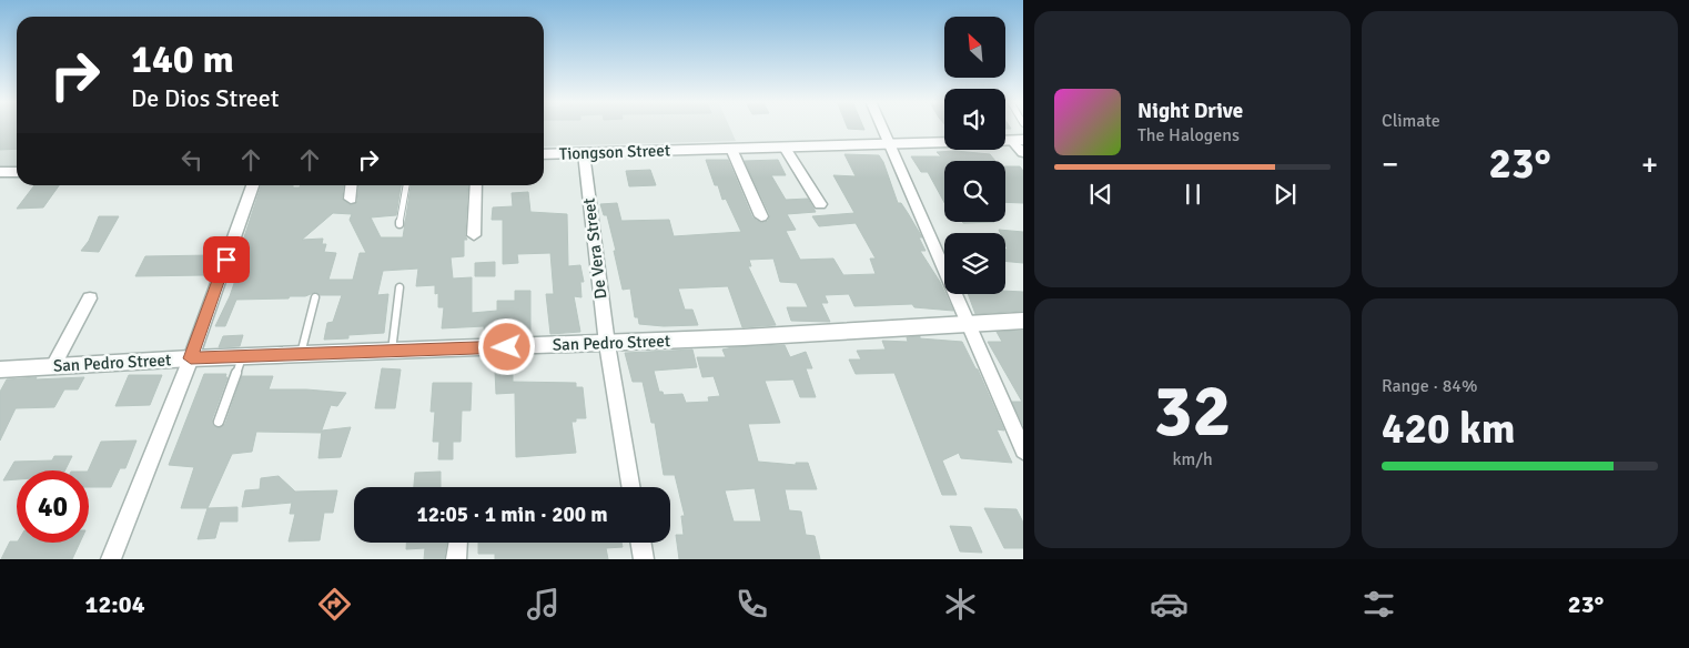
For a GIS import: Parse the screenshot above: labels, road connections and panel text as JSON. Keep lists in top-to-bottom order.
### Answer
{
  "streets": {
    "street": ["Tiongson Street", "De Vera Street", "San Pedro Street"]
  },
  "crossings": [
    ["Tiongson Street", "De Vera Street"],
    ["De Vera Street", "San Pedro Street"]
  ],
  "north": "top left",
  "page": {
    "tile": [
      "Climate",
      ["32", "km/h"],
      ["Range · 84%", "420 km"]
    ],
    "turn": ["140 m", "De Dios Street"],
    "song": ["Night Drive", "The Halogens"],
    "heat": ["−", "23°", "+"],
    "limit": "40",
    "trip": "12:05 · 1 min · 200 m",
    "tabs": ["12:04", "23°"]
  }
}
